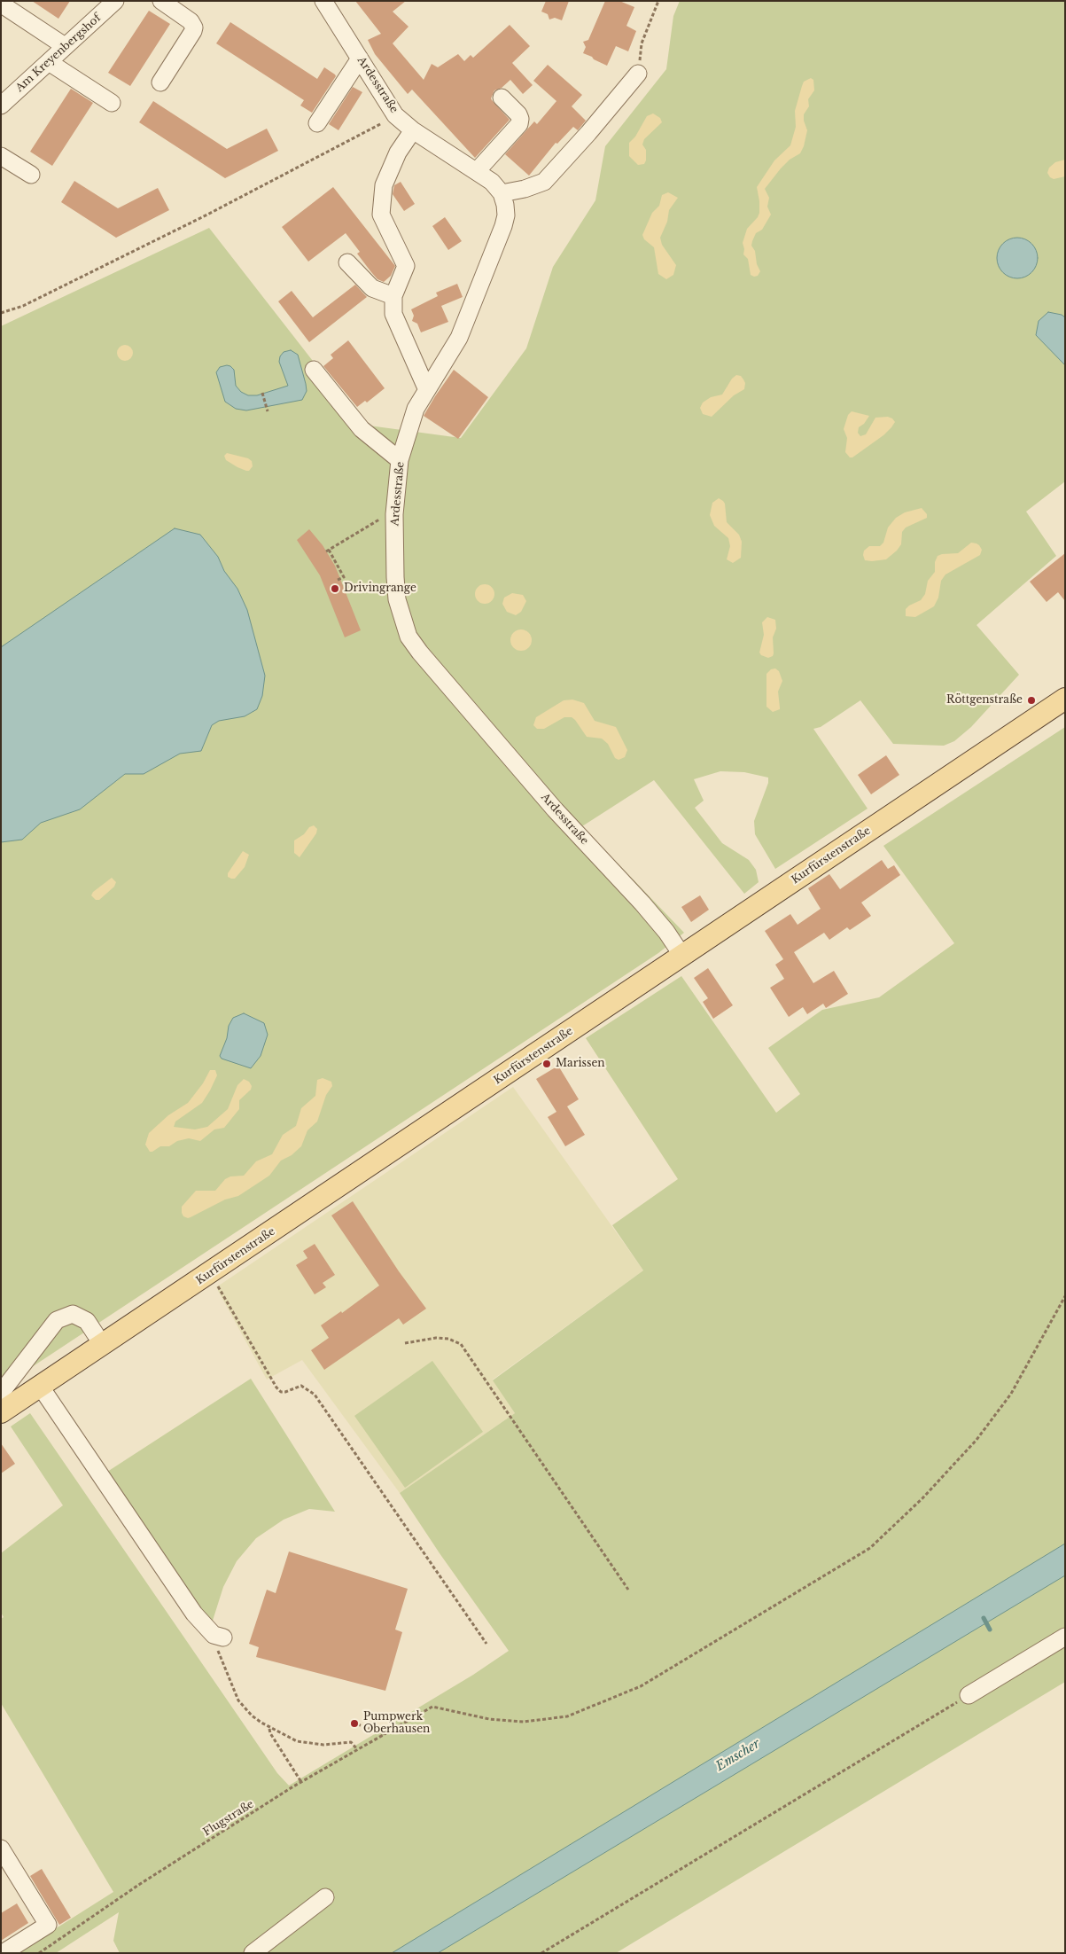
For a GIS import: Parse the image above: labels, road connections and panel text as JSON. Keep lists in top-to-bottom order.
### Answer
{
  "streets": {
    "main road": ["Kurfürstenstraße"],
    "street": ["Am Kreyenbergshof", "Ardesstraße"],
    "path": ["Flugstraße"]
  },
  "crossings": [
    ["Ardesstraße", "Kurfürstenstraße"]
  ],
  "water": ["Emscher"],
  "places": [
    "Drivingrange",
    "Röttgenstraße",
    "Marissen",
    "Pumpwerk Oberhausen"
  ]
}
